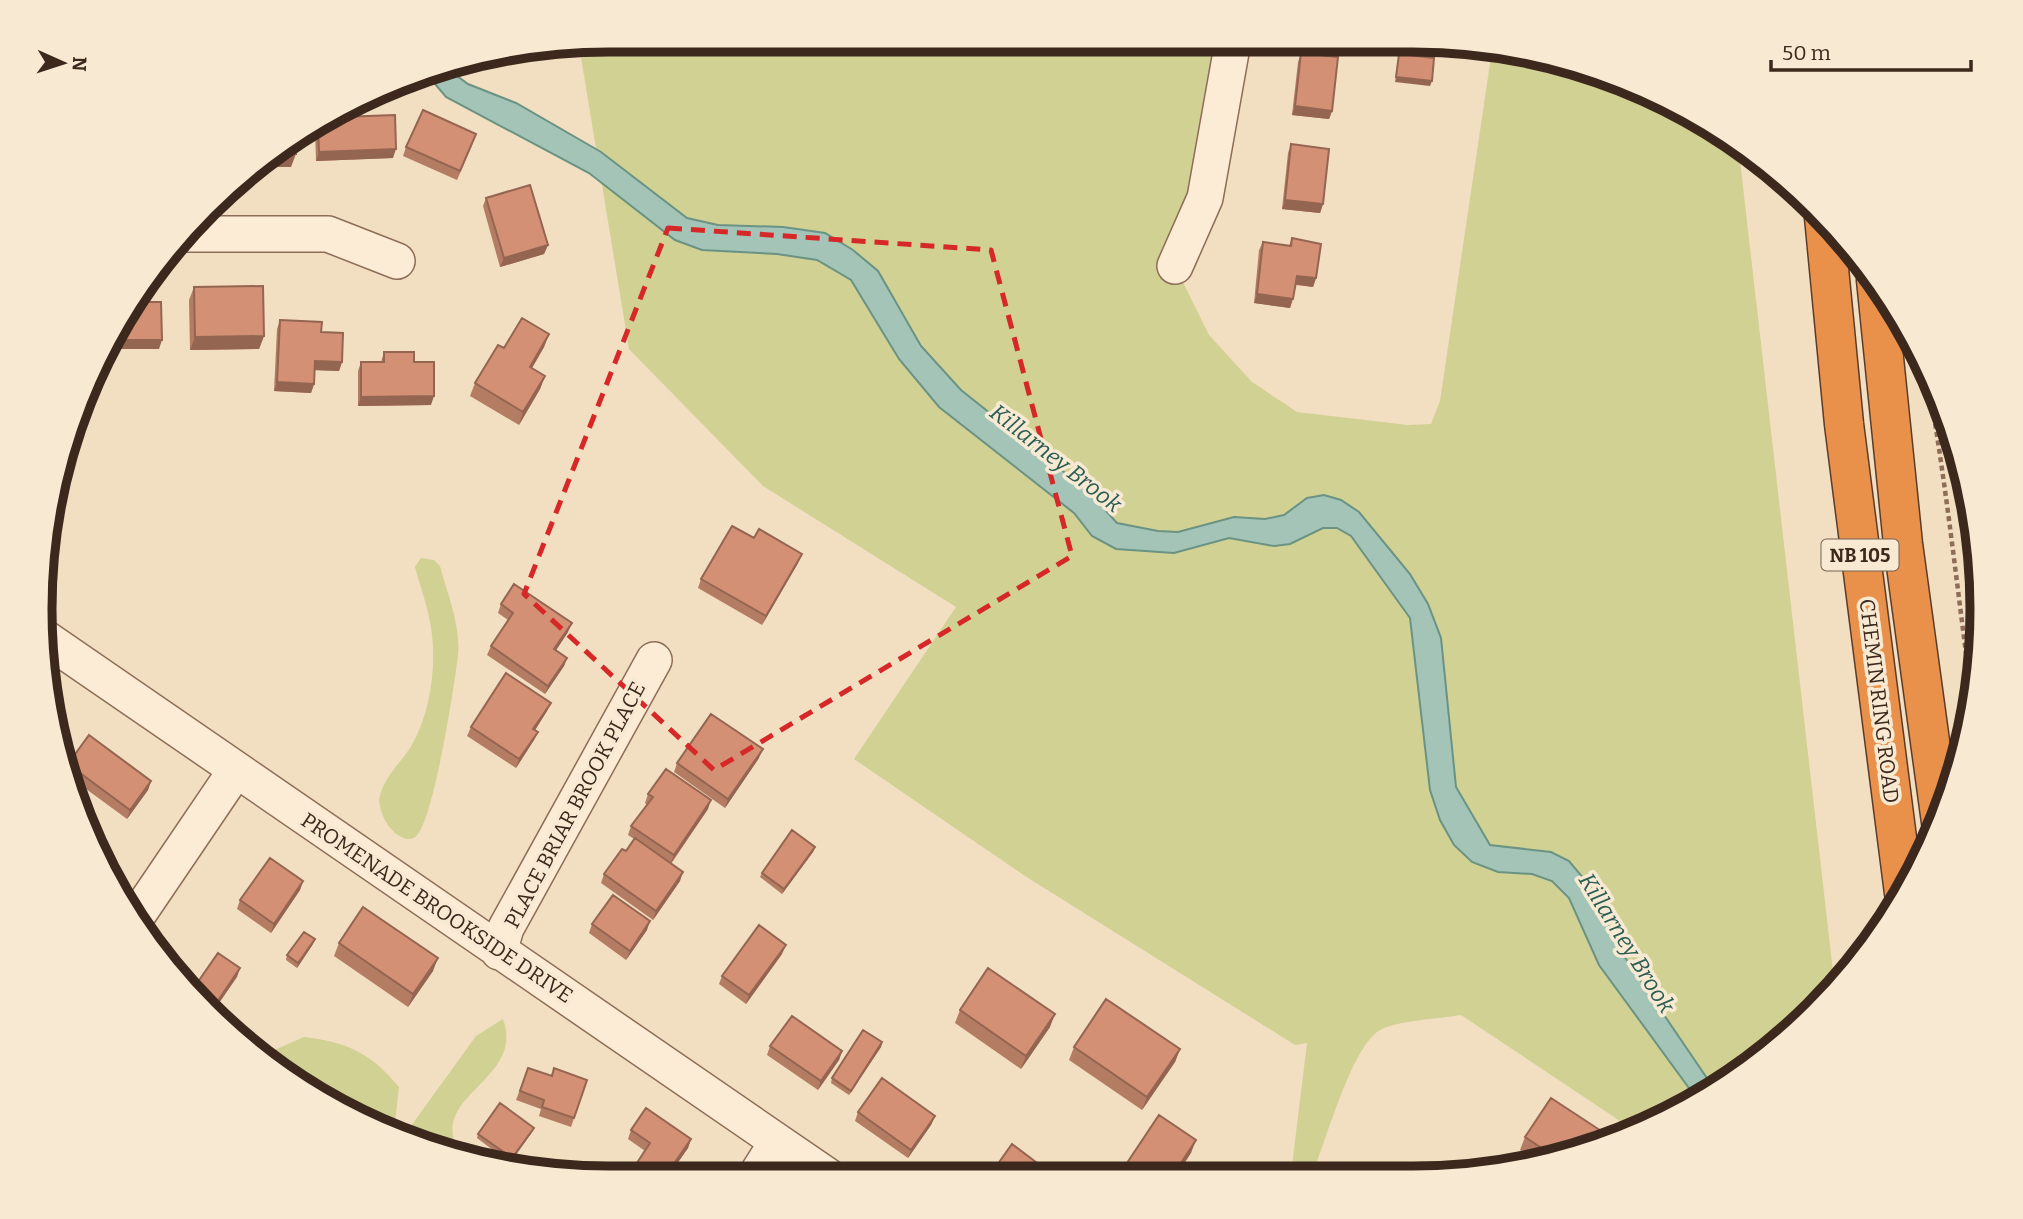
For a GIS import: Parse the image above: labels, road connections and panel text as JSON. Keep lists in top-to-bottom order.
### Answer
{
  "streets": {
    "highway": ["NB 105", "CHEMIN RING ROAD"],
    "street": ["PLACE BRIAR BROOK PLACE", "PROMENADE BROOKSIDE DRIVE"]
  },
  "crossings": [
    ["PLACE BRIAR BROOK PLACE", "PROMENADE BROOKSIDE DRIVE"]
  ],
  "water": ["Killarney Brook"],
  "scale_bar": "50 m",
  "north": "right"
}
